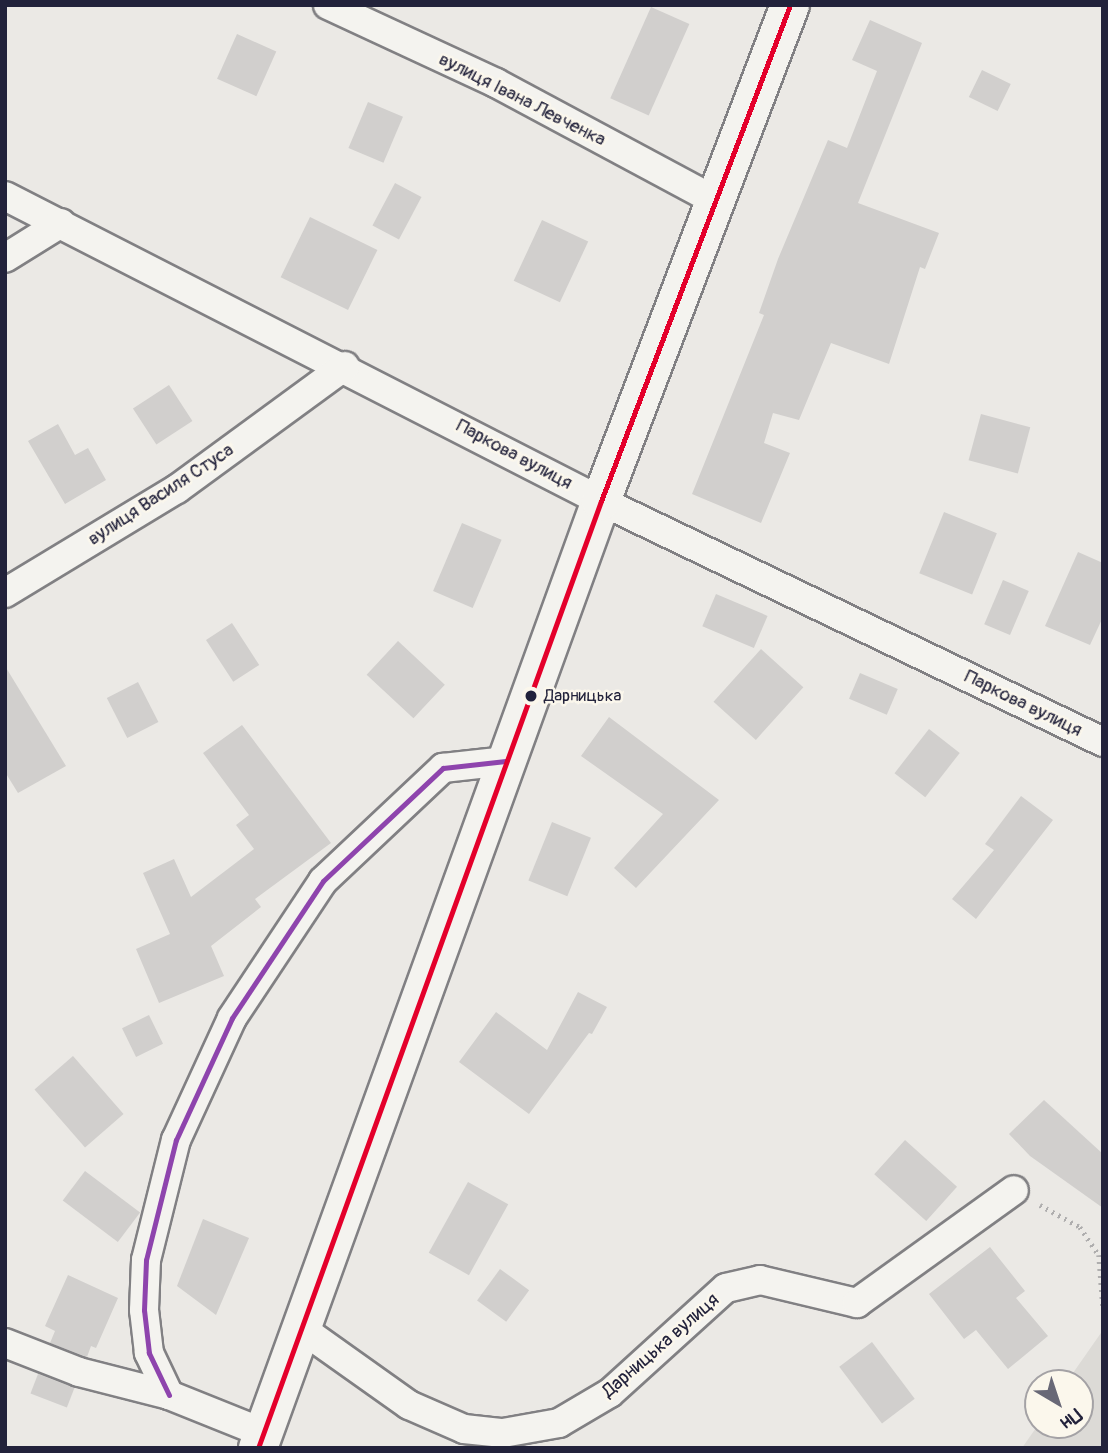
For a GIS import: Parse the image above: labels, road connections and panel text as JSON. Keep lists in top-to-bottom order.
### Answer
{
  "streets": {
    "street": [
      "вулиця Івана Левченка",
      "Паркова вулиця",
      "вулиця Василя Стуса",
      "Дарницька вулиця"
    ]
  },
  "crossings": [
    ["Паркова вулиця", "вулиця Василя Стуса"]
  ],
  "places": ["Дарницька"],
  "north": "bottom right"
}
